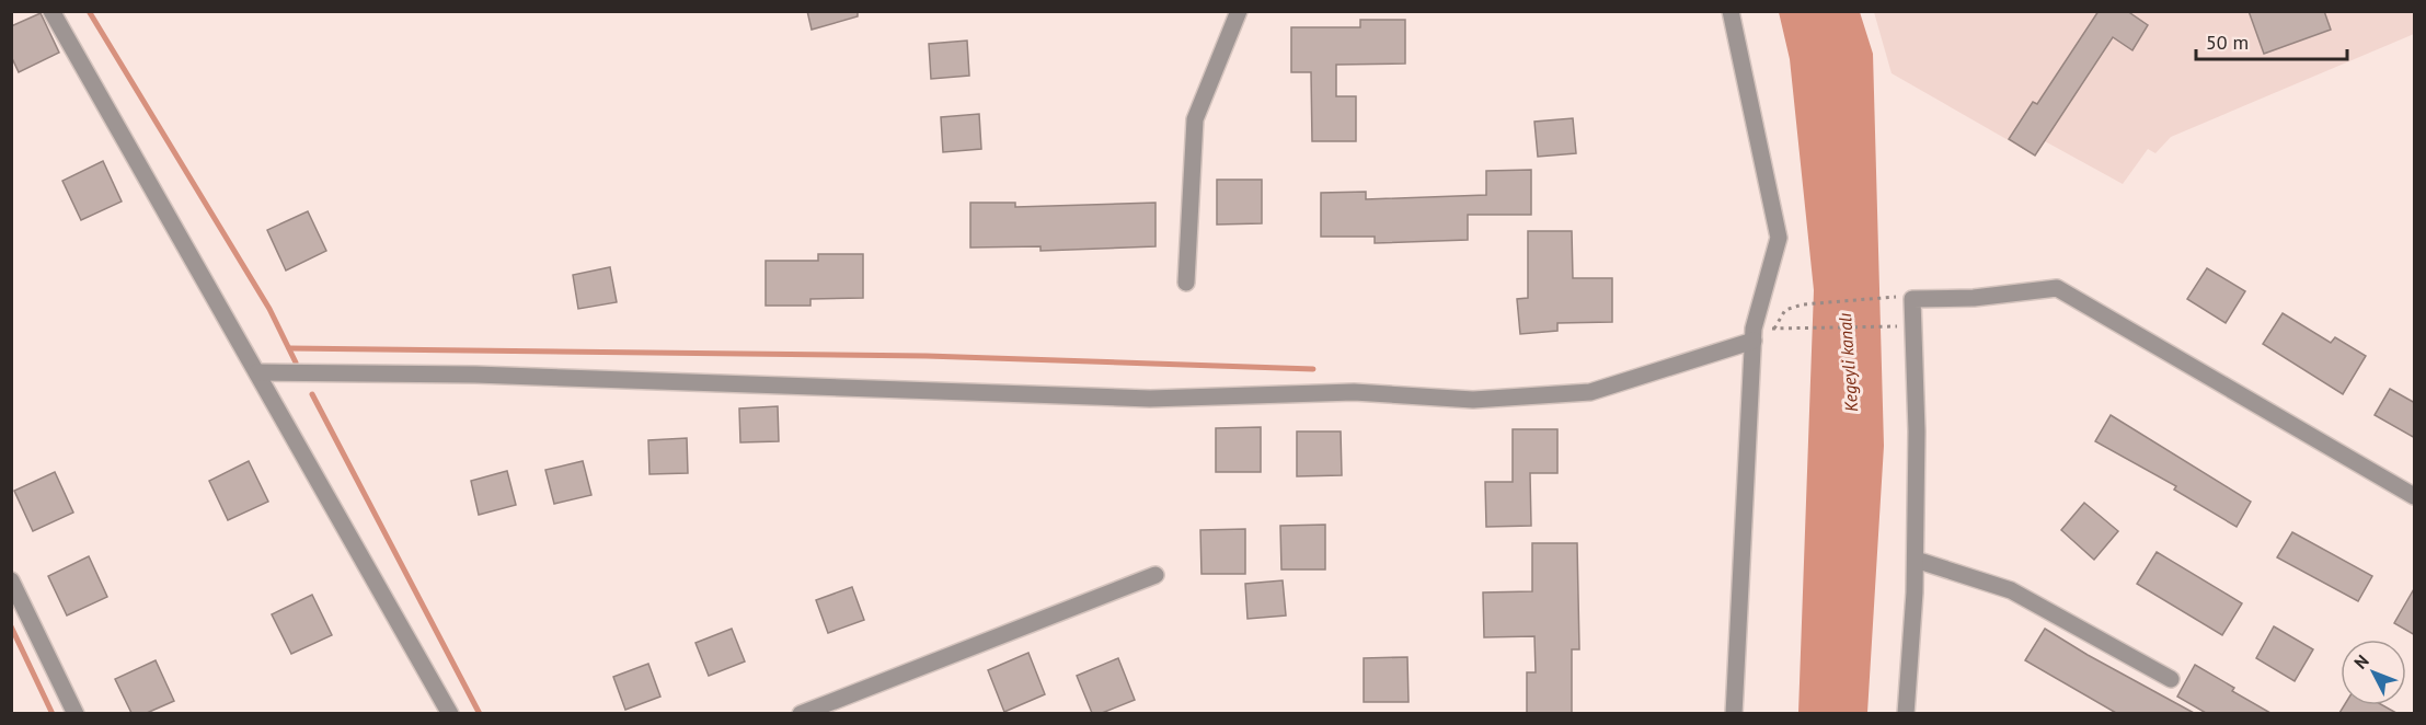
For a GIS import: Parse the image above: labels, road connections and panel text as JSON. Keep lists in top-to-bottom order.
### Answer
{
  "water": ["Kegeyli kanalı"],
  "scale_bar": "50 m",
  "north": "top left"
}
